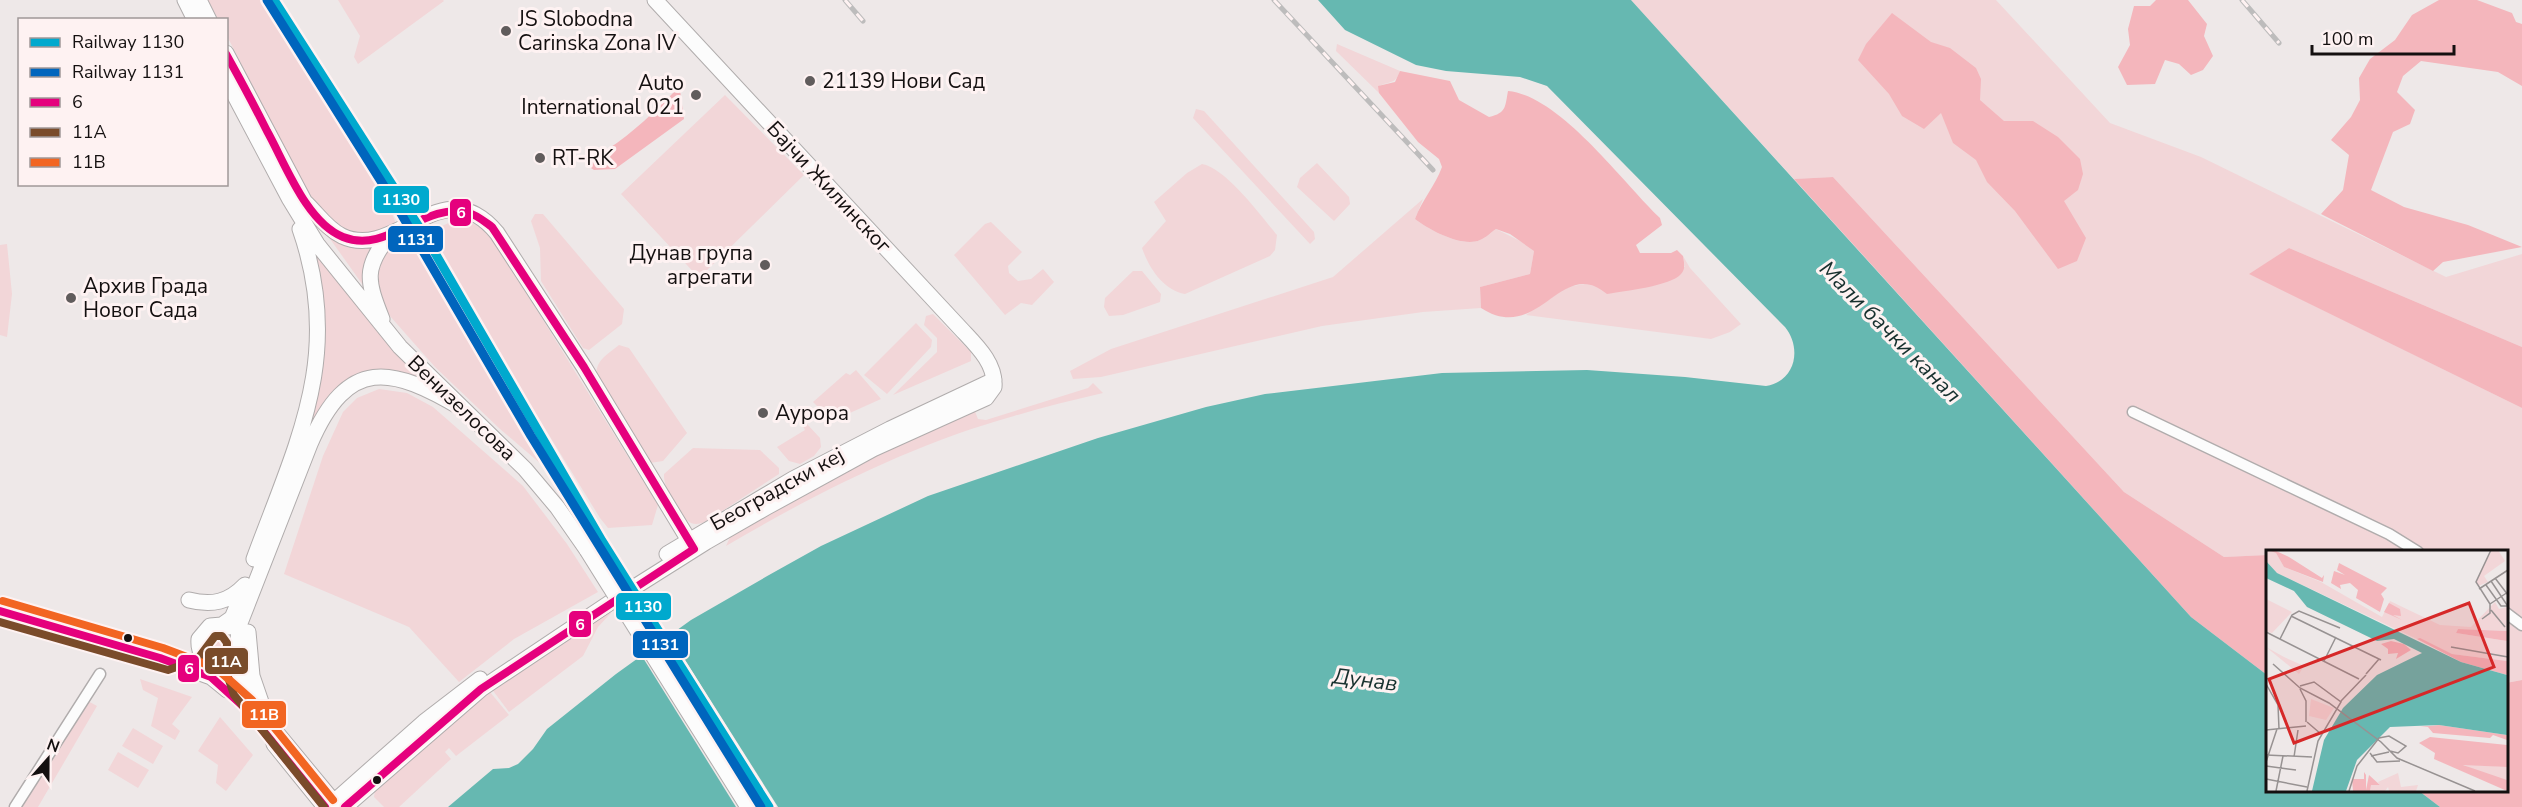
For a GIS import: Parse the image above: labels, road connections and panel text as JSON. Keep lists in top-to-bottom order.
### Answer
{
  "streets": {
    "main road": ["Бајчи Жилинског", "Венизелосова", "Београдски кеј"]
  },
  "crossings": [
    ["Бајчи Жилинског", "Београдски кеј"]
  ],
  "water": ["Мали бачки канал", "Дунав"],
  "places": [
    "JS Slobodna Carinska Zona IV",
    "21139 Нови Сад",
    "Auto International 021",
    "RT-RK",
    "Дунав група агрегати",
    "Архив Града Новог Сада",
    "Аурора"
  ],
  "lines": [
    "rail line 1130",
    "rail line 1131",
    "transit line 6",
    "transit line 11B",
    "transit line 11A"
  ],
  "legend": [
    "Railway 1130",
    "Railway 1131",
    "6",
    "11A",
    "11B"
  ],
  "scale_bar": "100 m",
  "north": "top"
}
